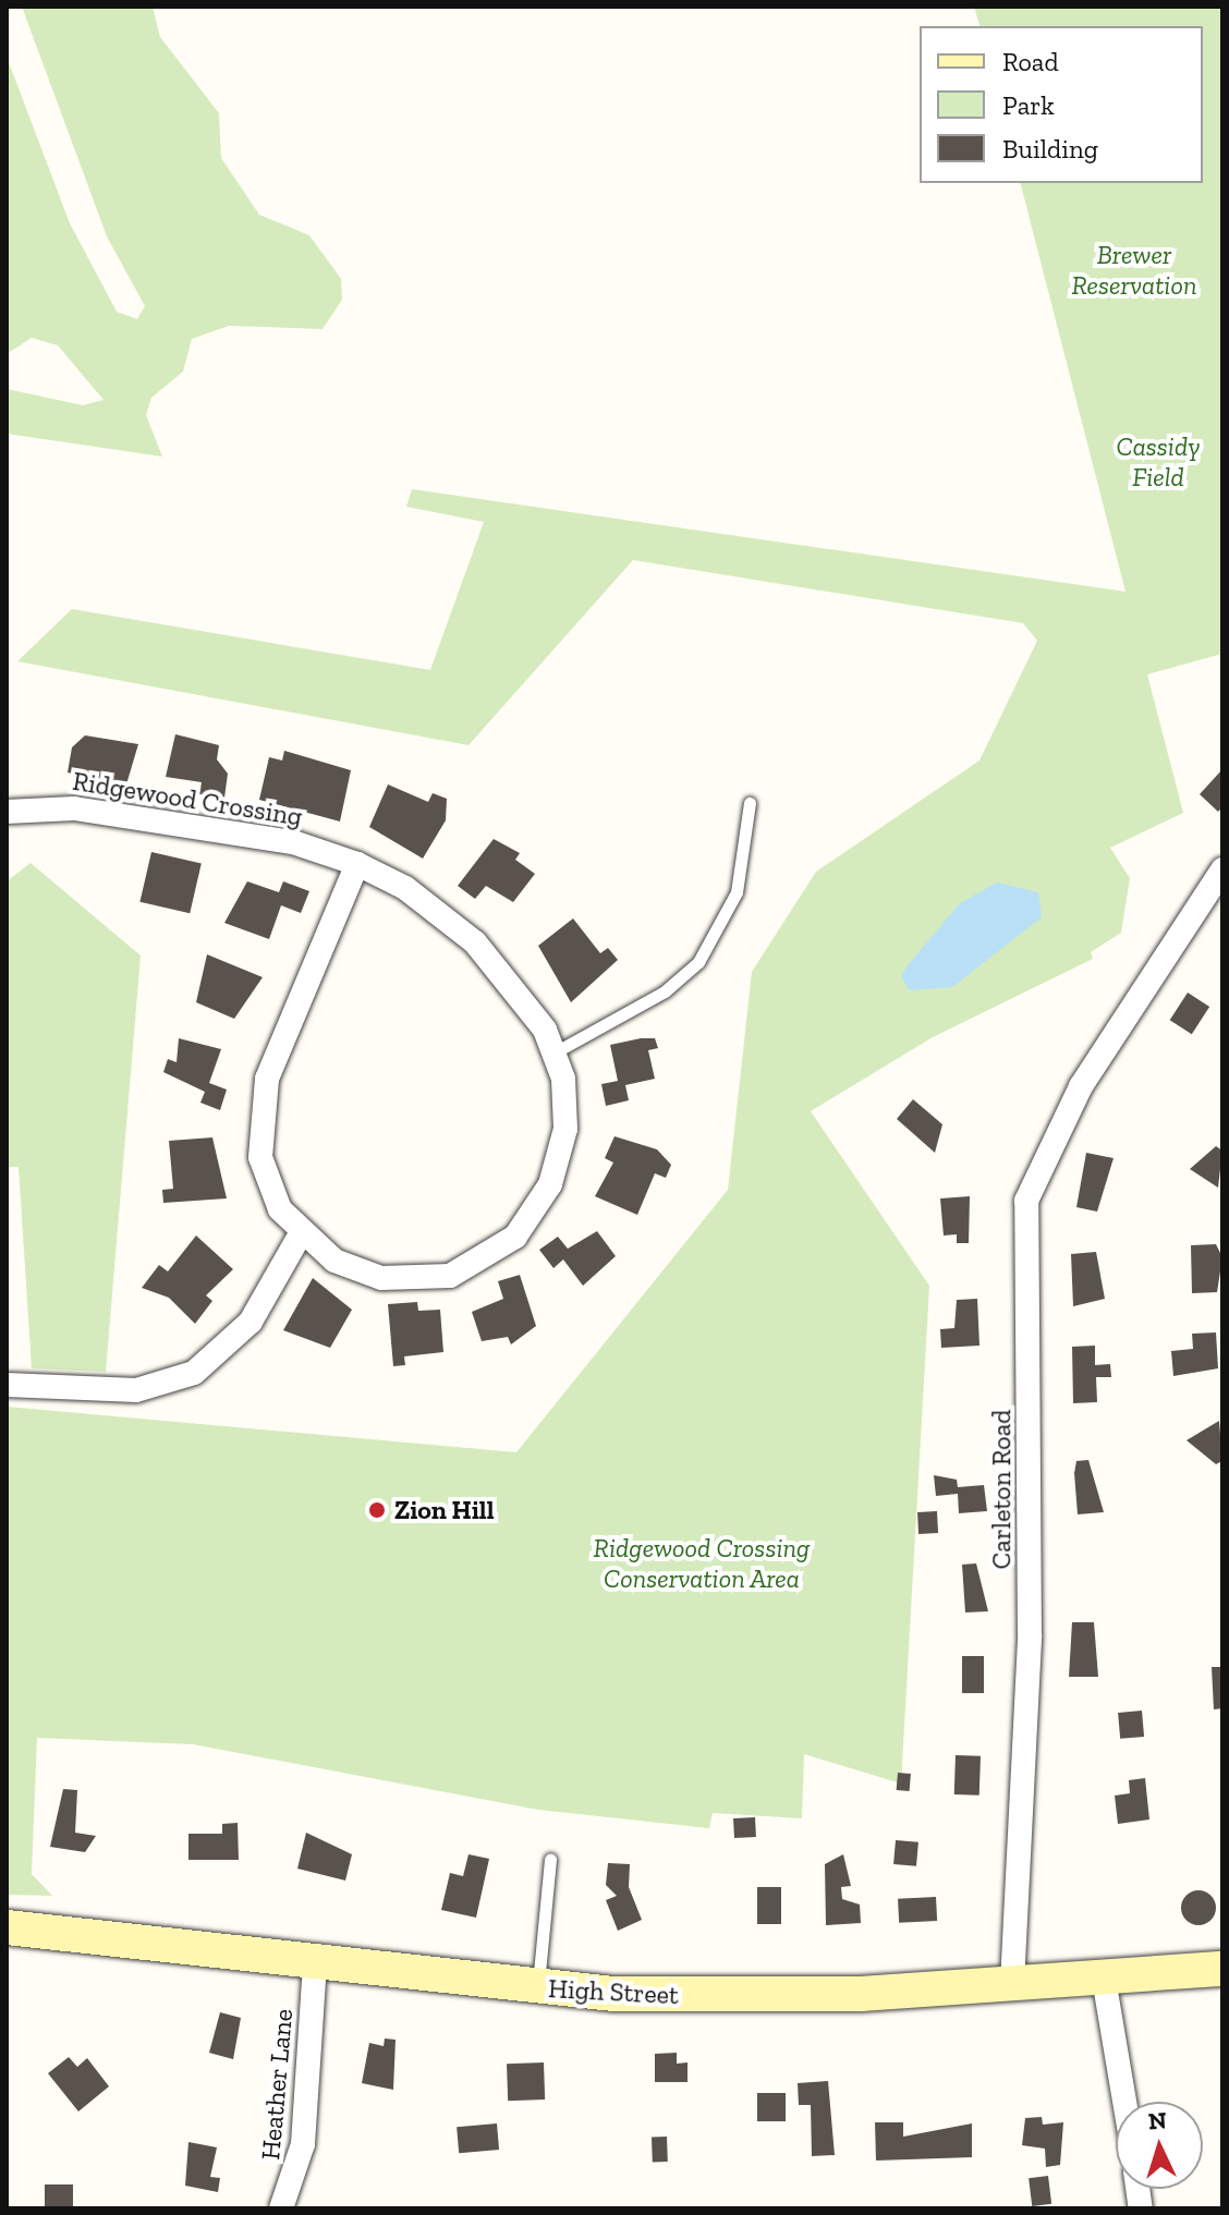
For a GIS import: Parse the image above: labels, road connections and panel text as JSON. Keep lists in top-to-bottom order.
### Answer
{
  "streets": {
    "main road": ["High Street"],
    "street": ["Ridgewood Crossing", "Carleton Road", "Heather Lane"]
  },
  "crossings": [
    ["Carleton Road", "High Street"],
    ["High Street", "Heather Lane"]
  ],
  "parks": ["Brewer Reservation", "Cassidy Field", "Ridgewood Crossing Conservation Area"],
  "places": ["Zion Hill"],
  "legend": ["Road", "Park", "Building"],
  "north": "top"
}
